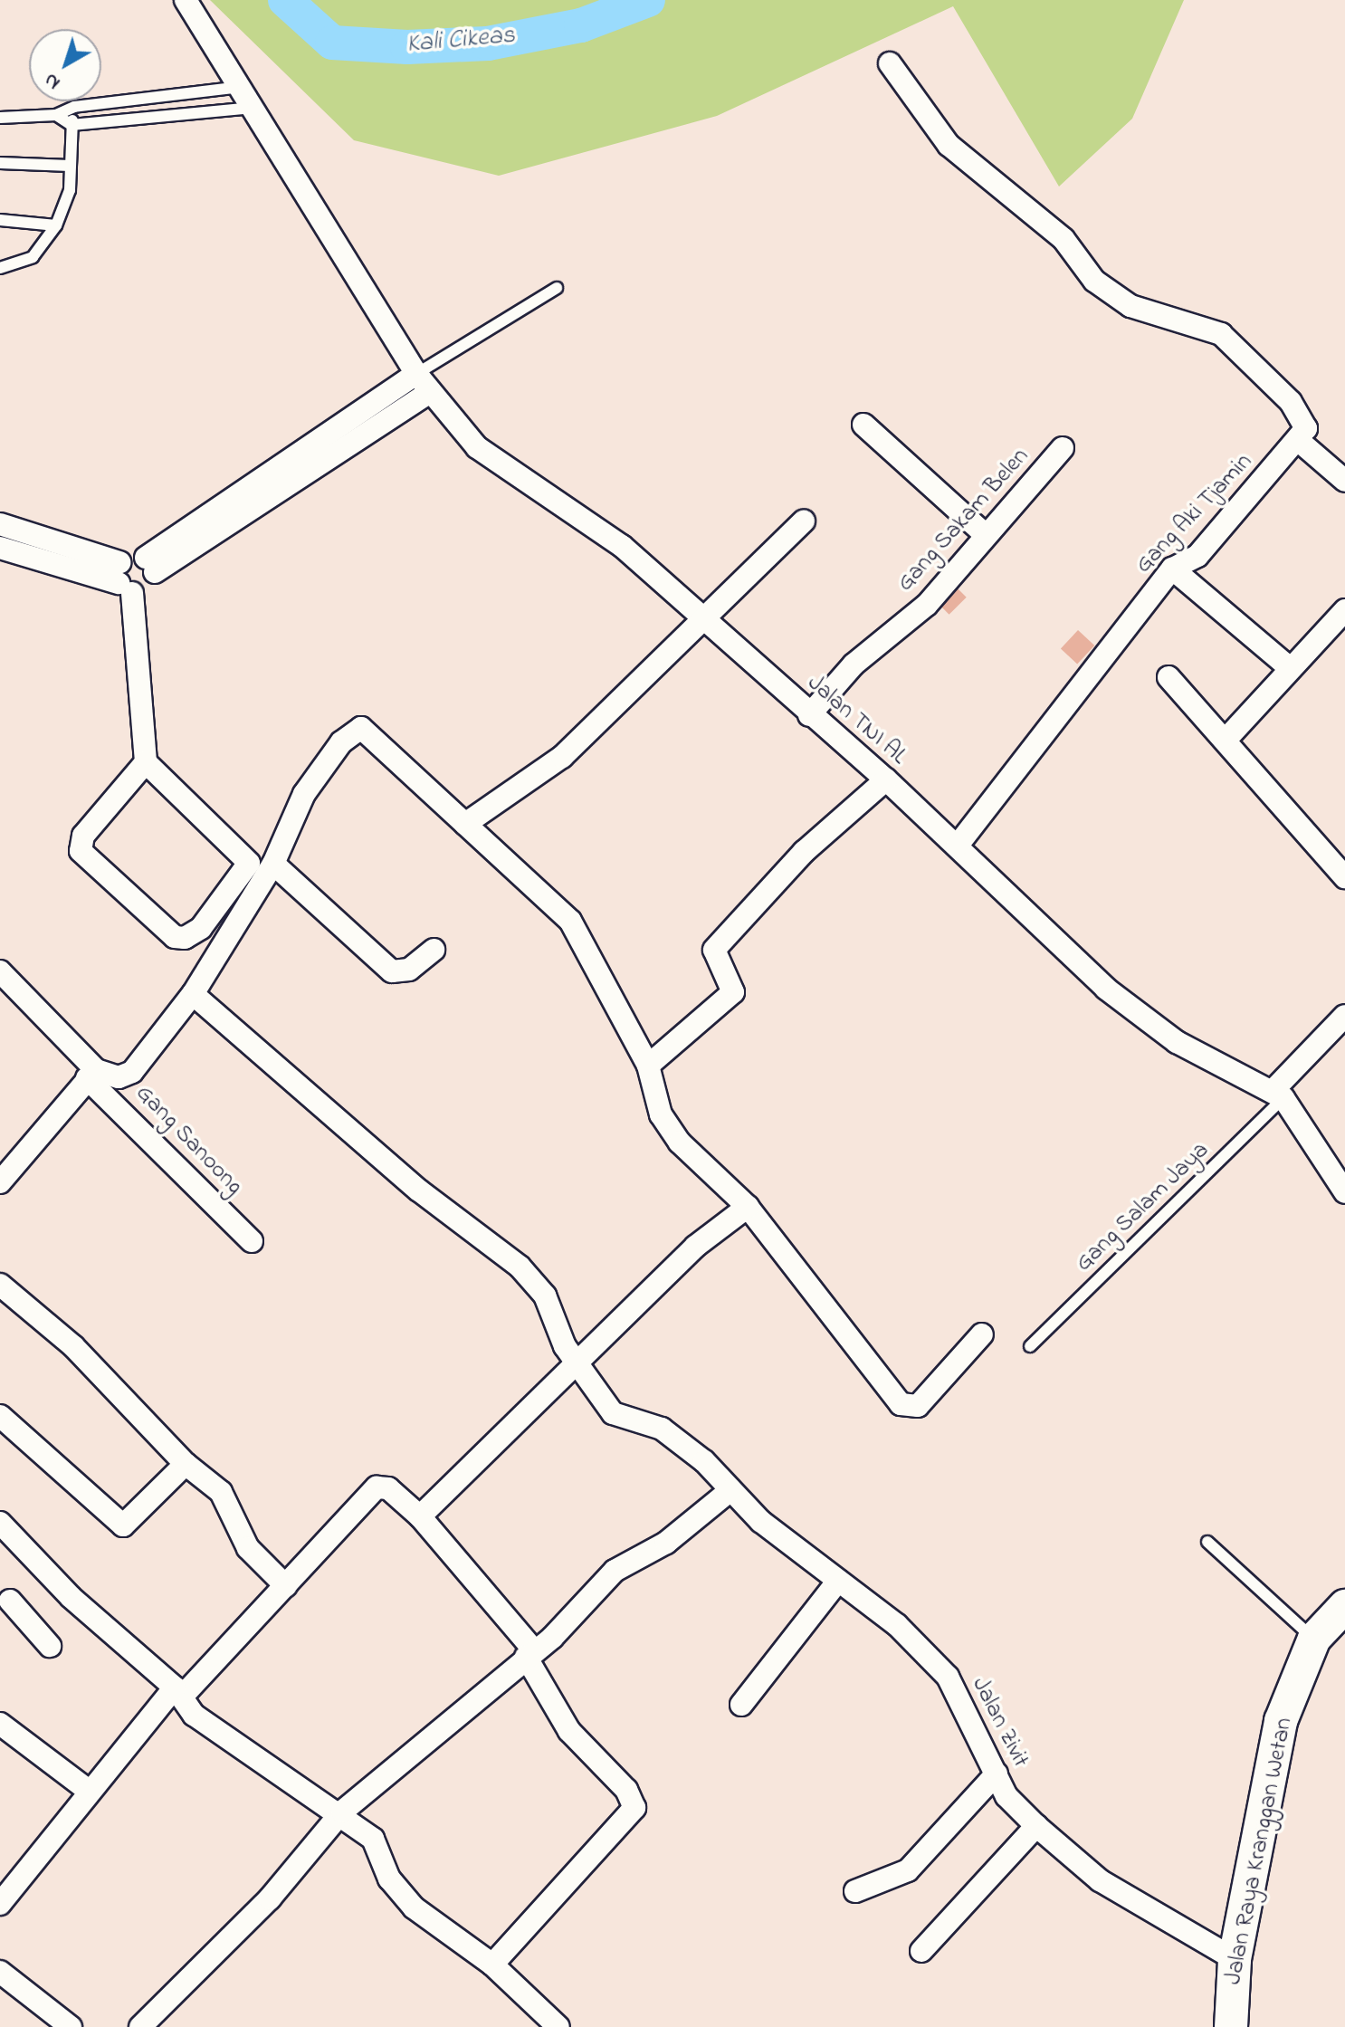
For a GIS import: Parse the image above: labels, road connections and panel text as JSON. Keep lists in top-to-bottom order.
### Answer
{
  "streets": {
    "main road": ["Jalan Raya Kranggan Wetan"],
    "street": [
      "Gang Aki Tjamin",
      "Gang Sakam Belen",
      "Jalan TNI AL",
      "Gang Sanoong",
      "Jalan Zivit"
    ],
    "lane": ["Gang Salam Jaya"]
  },
  "crossings": [
    ["Gang Aki Tjamin", "Jalan TNI AL"],
    ["Gang Sakam Belen", "Jalan TNI AL"],
    ["Jalan TNI AL", "Gang Salam Jaya"],
    ["Jalan Zivit", "Jalan Raya Kranggan Wetan"]
  ],
  "water": ["Kali Cikeas"],
  "north": "bottom left"
}
